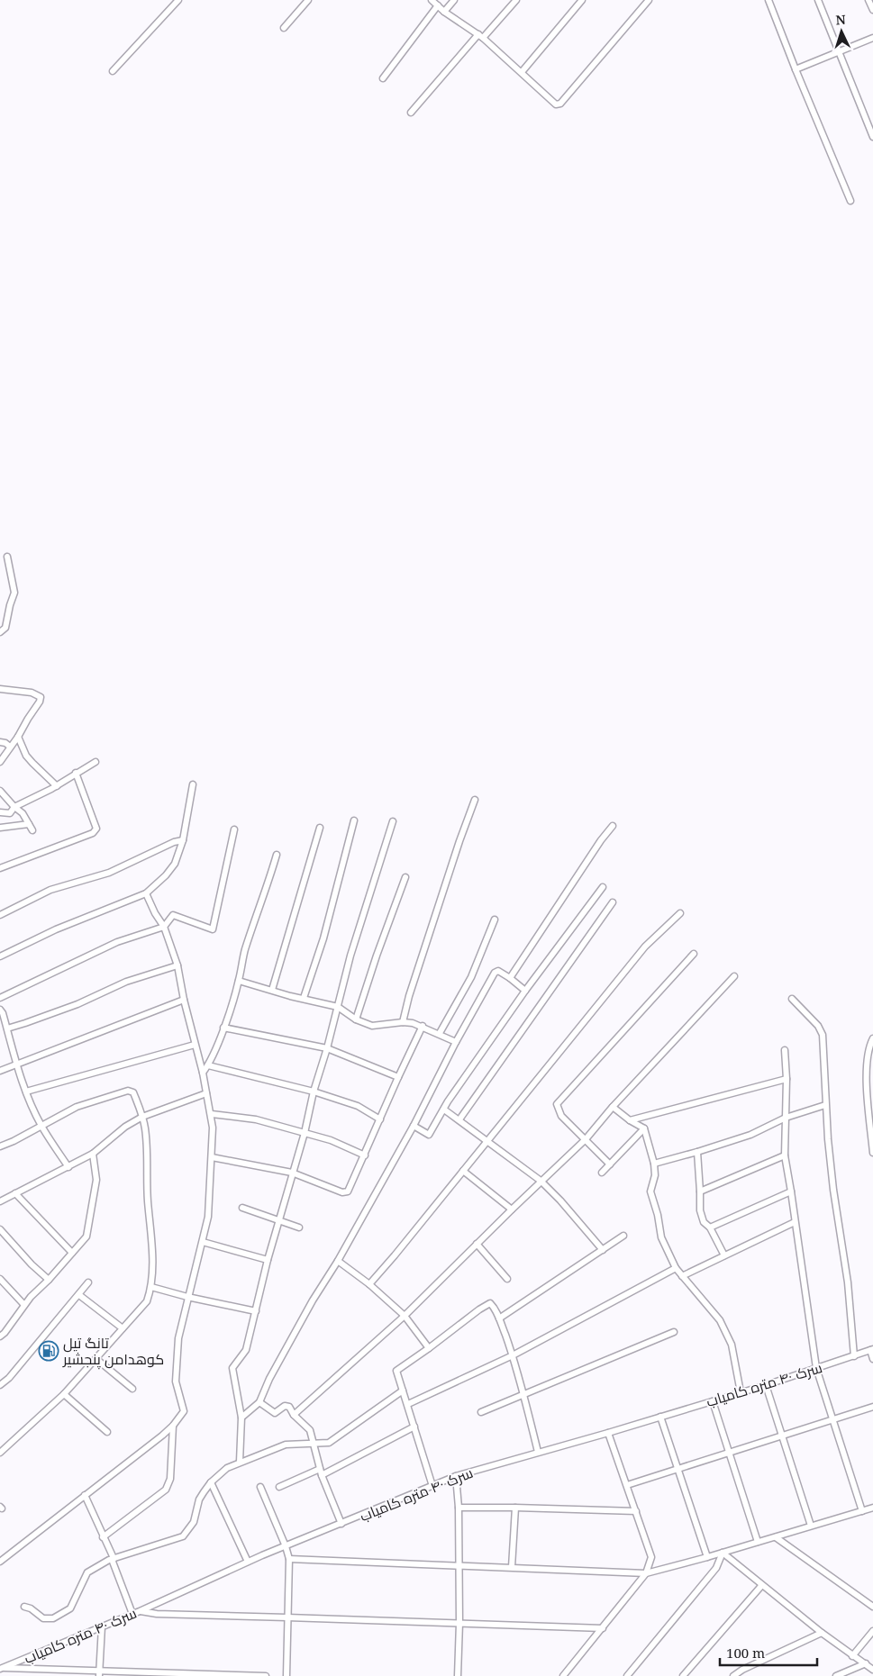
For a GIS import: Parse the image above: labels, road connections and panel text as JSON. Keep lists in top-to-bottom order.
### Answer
{
  "streets": {
    "street": ["سرک ۴۰ متره کامیاب"]
  },
  "places": {
    "fuel station": ["تانگ تیل کوهدامن پنجشیر"]
  },
  "scale_bar": "100 m",
  "north": "top"
}
